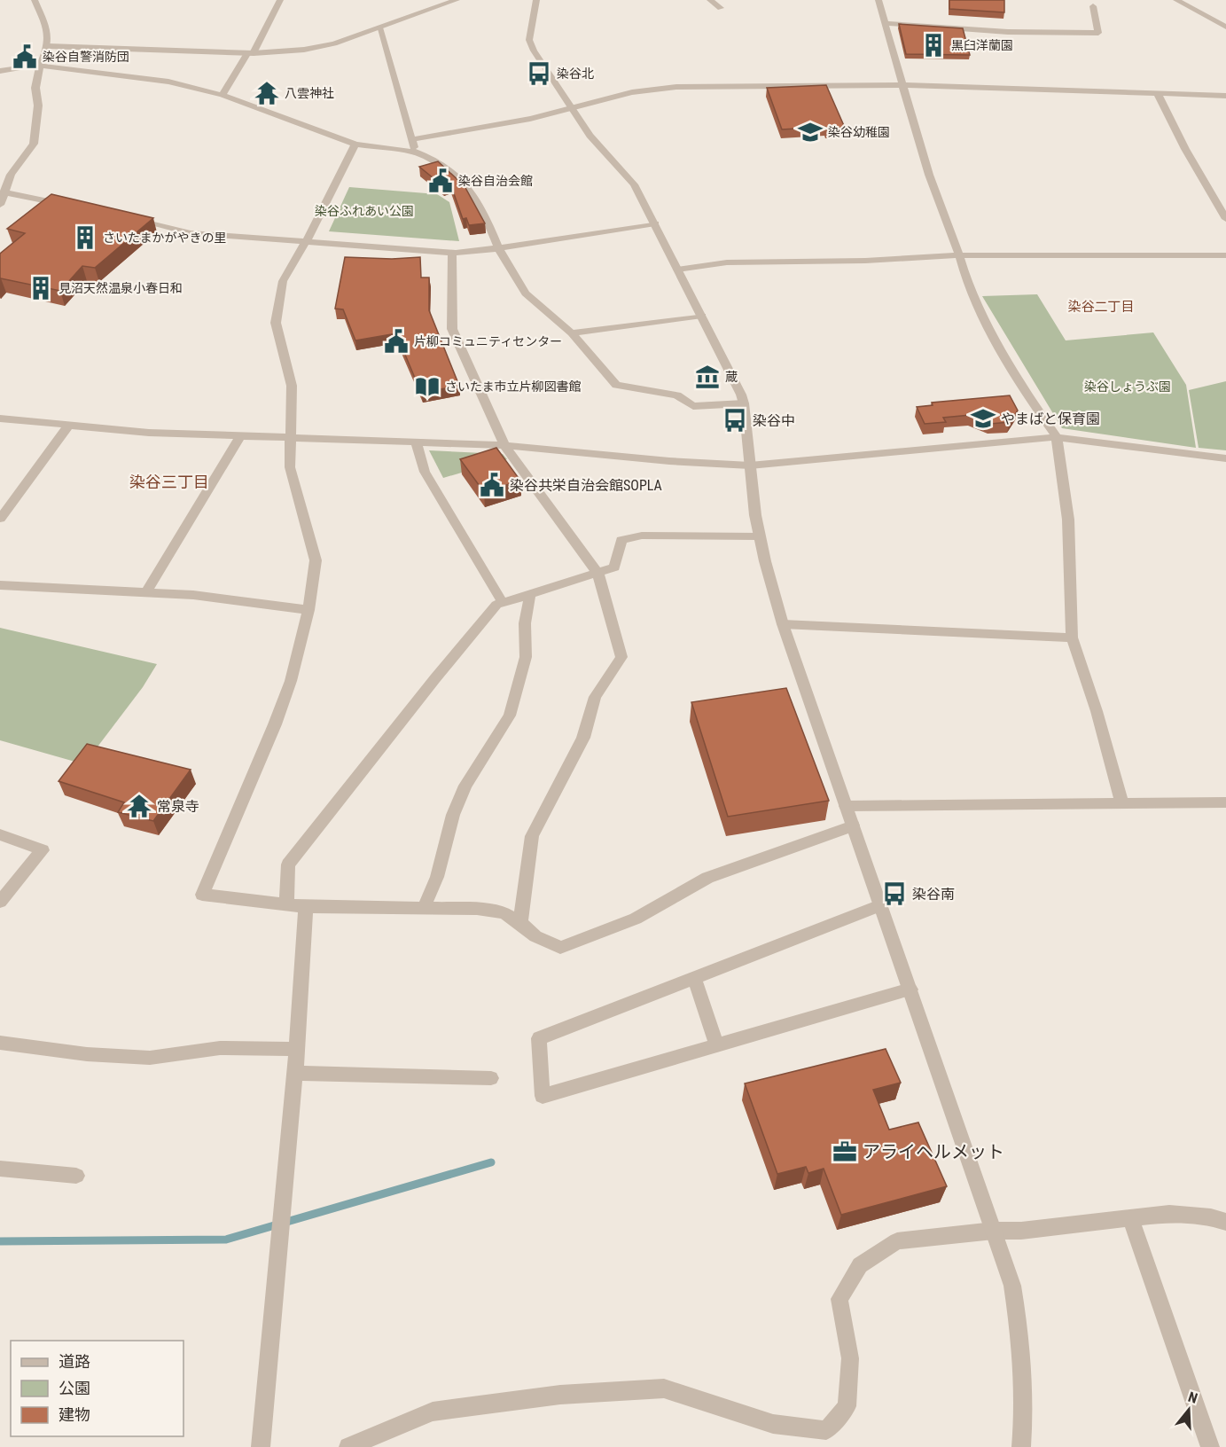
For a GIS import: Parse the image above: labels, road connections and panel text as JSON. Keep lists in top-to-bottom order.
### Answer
{
  "districts": ["染谷二丁目", "染谷三丁目"],
  "parks": ["染谷ふれあい公園", "染谷しょうぶ園"],
  "places": {
    "building": ["黒臼洋蘭園", "さいたまかがやきの里", "見沼天然温泉小春日和"],
    "public building": [
      "染谷自警消防団",
      "染谷自治会館",
      "片柳コミュニティセンター",
      "染谷共栄自治会館SOPLA"
    ],
    "bus stop": ["染谷北", "染谷中", "染谷南"],
    "temple": ["八雲神社", "常泉寺"],
    "school or university": ["染谷幼稚園", "やまばと保育園"],
    "museum": ["蔵"],
    "library": ["さいたま市立片柳図書館"],
    "office": ["アライヘルメット"]
  },
  "legend": ["道路", "公園", "建物"],
  "north": "top"
}
